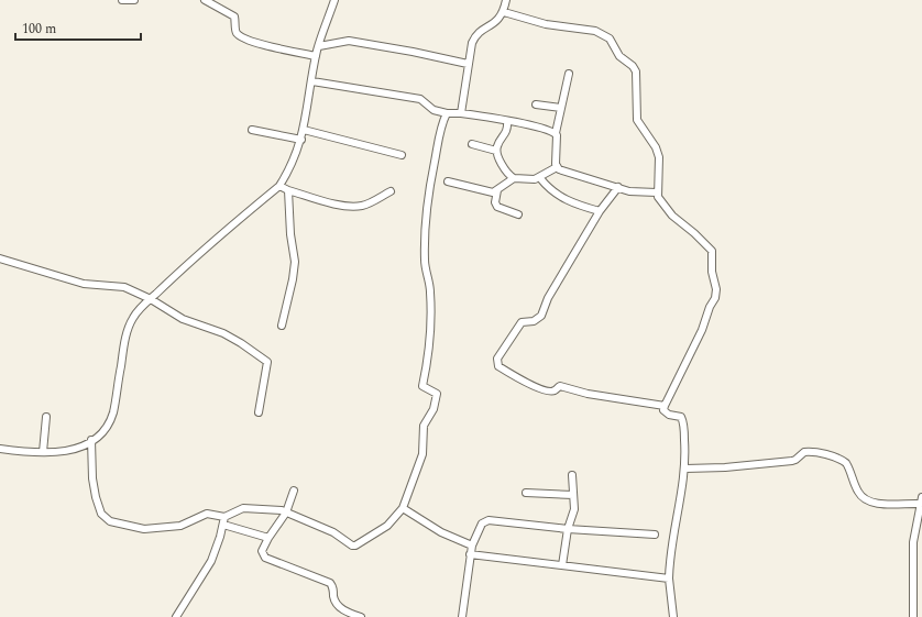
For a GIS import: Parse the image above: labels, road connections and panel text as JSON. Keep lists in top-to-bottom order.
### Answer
{
  "scale_bar": "100 m"
}
